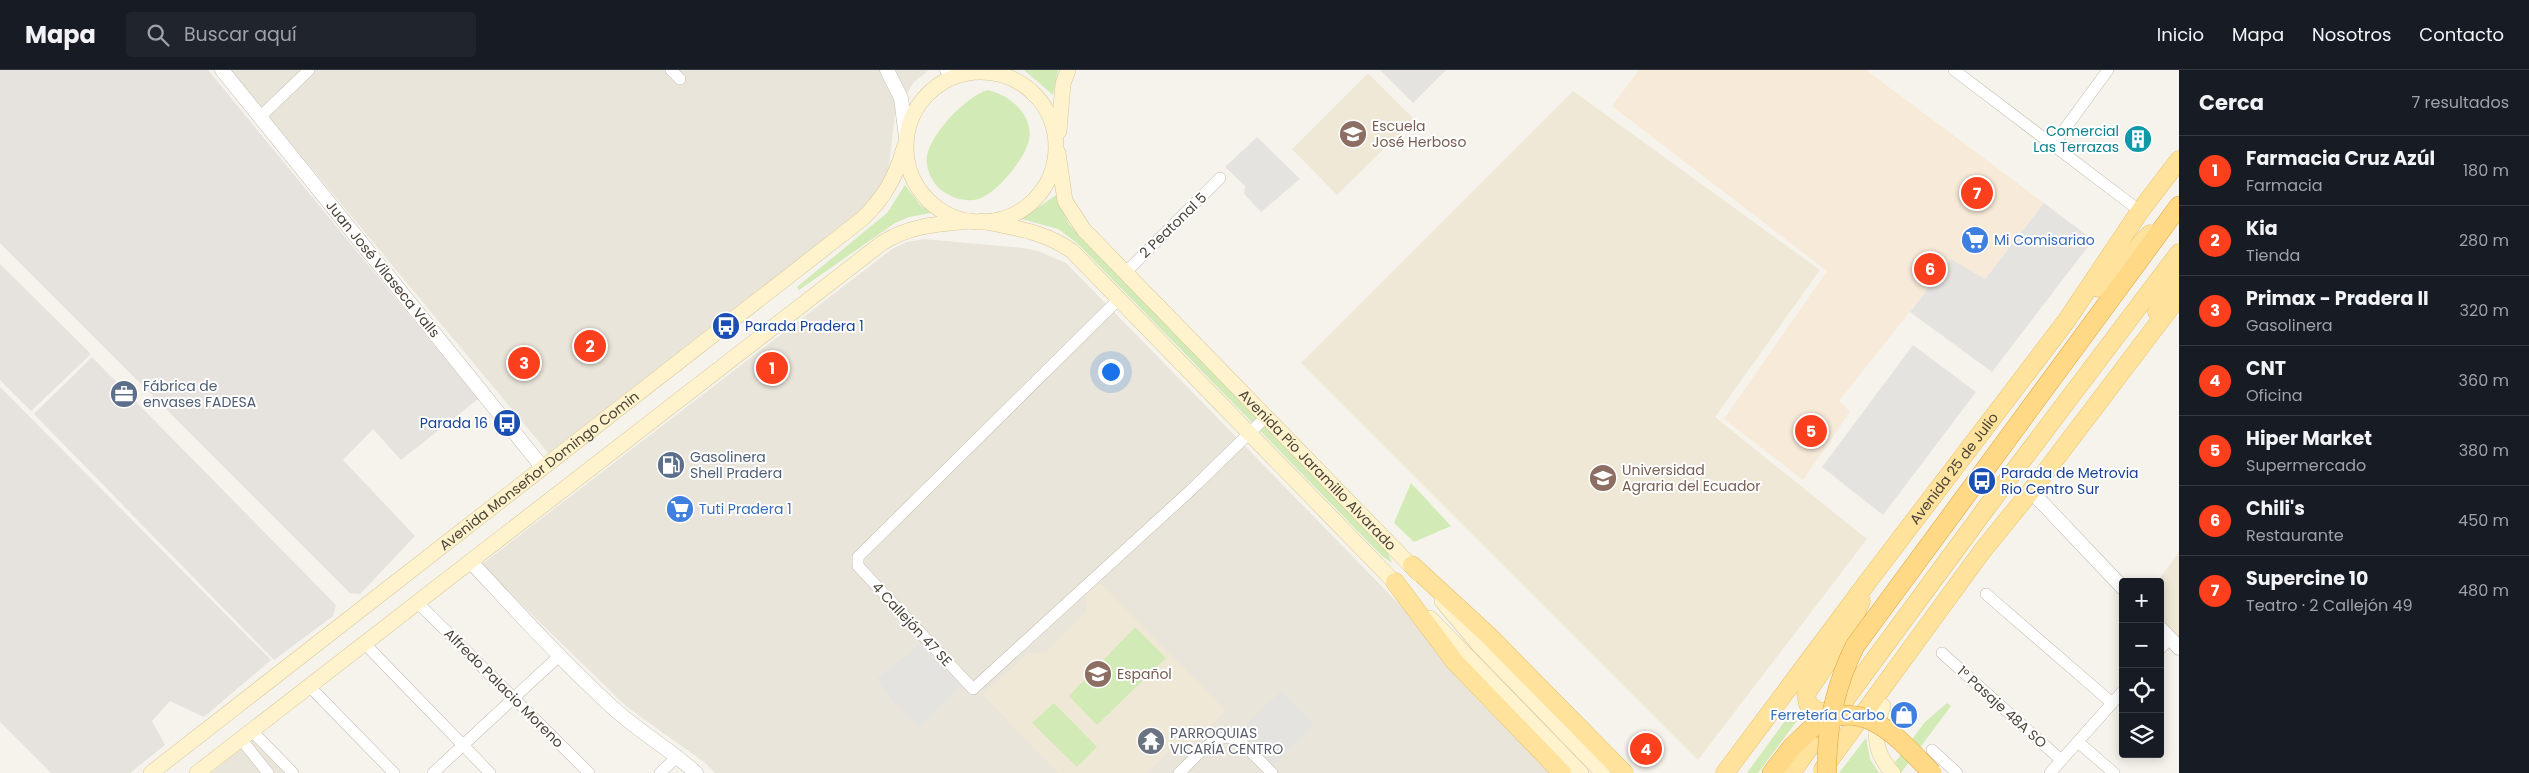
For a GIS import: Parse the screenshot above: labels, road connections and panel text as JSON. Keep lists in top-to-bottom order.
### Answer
{
  "streets": {
    "main road": ["Avenida 25 de Julio", "Avenida Pío Jaramillo Alvarado", "Avenida Monseñor Domingo Comin"],
    "street": [
      "2 Peatonal 5",
      "Juan José Vilaseca Valls",
      "4 Callejón 47 SE",
      "Alfredo Palacio Moreno",
      "1° Pasaje 48A SO"
    ]
  },
  "crossings": [
    ["2 Peatonal 5", "Avenida Pío Jaramillo Alvarado"],
    ["Juan José Vilaseca Valls", "Avenida Monseñor Domingo Comin"],
    ["Avenida Pío Jaramillo Alvarado", "Avenida Monseñor Domingo Comin"],
    ["Avenida Pío Jaramillo Alvarado", "4 Callejón 47 SE"],
    ["Avenida Monseñor Domingo Comin", "Alfredo Palacio Moreno"]
  ],
  "places": {
    "school or university": ["Escuela José Herboso", "Universidad Agraria del Ecuador", "Español"],
    "building": ["Comercial Las Terrazas"],
    "supermarket": ["Mi Comisariao", "Tuti Pradera 1"],
    "bus stop": ["Parada Pradera 1", "Parada 16", "Parada de Metrovia Rio Centro Sur"],
    "office": ["Fábrica de envases FADESA"],
    "fuel station": ["Gasolinera Shell Pradera"],
    "shop": ["Ferretería Carbo"],
    "temple": ["PARROQUIAS VICARÍA CENTRO"]
  },
  "page": {
    "header": "Mapa",
    "search": "Buscar aquí",
    "nav": [
      "Inicio",
      "Mapa",
      "Nosotros",
      "Contacto"
    ],
    "heading": ["Cerca", "7 resultados"],
    "list": [
      {
        "mark": "1",
        "name": "Farmacia Cruz Azúl",
        "note": "Farmacia",
        "value": "180 m"
      },
      {
        "mark": "2",
        "name": "Kia",
        "note": "Tienda",
        "value": "280 m"
      },
      {
        "mark": "3",
        "name": "Primax - Pradera II",
        "note": "Gasolinera",
        "value": "320 m"
      },
      {
        "mark": "4",
        "name": "CNT",
        "note": "Oficina",
        "value": "360 m"
      },
      {
        "mark": "5",
        "name": "Hiper Market",
        "note": "Supermercado",
        "value": "380 m"
      },
      {
        "mark": "6",
        "name": "Chili's",
        "note": "Restaurante",
        "value": "450 m"
      },
      {
        "mark": "7",
        "name": "Supercine 10",
        "note": "Teatro · 2 Callejón 49",
        "value": "480 m"
      }
    ],
    "pins": [
      "7",
      "6",
      "2",
      "3",
      "1",
      "5",
      "4"
    ],
    "map_buttons": ["+", "−"]
  }
}
